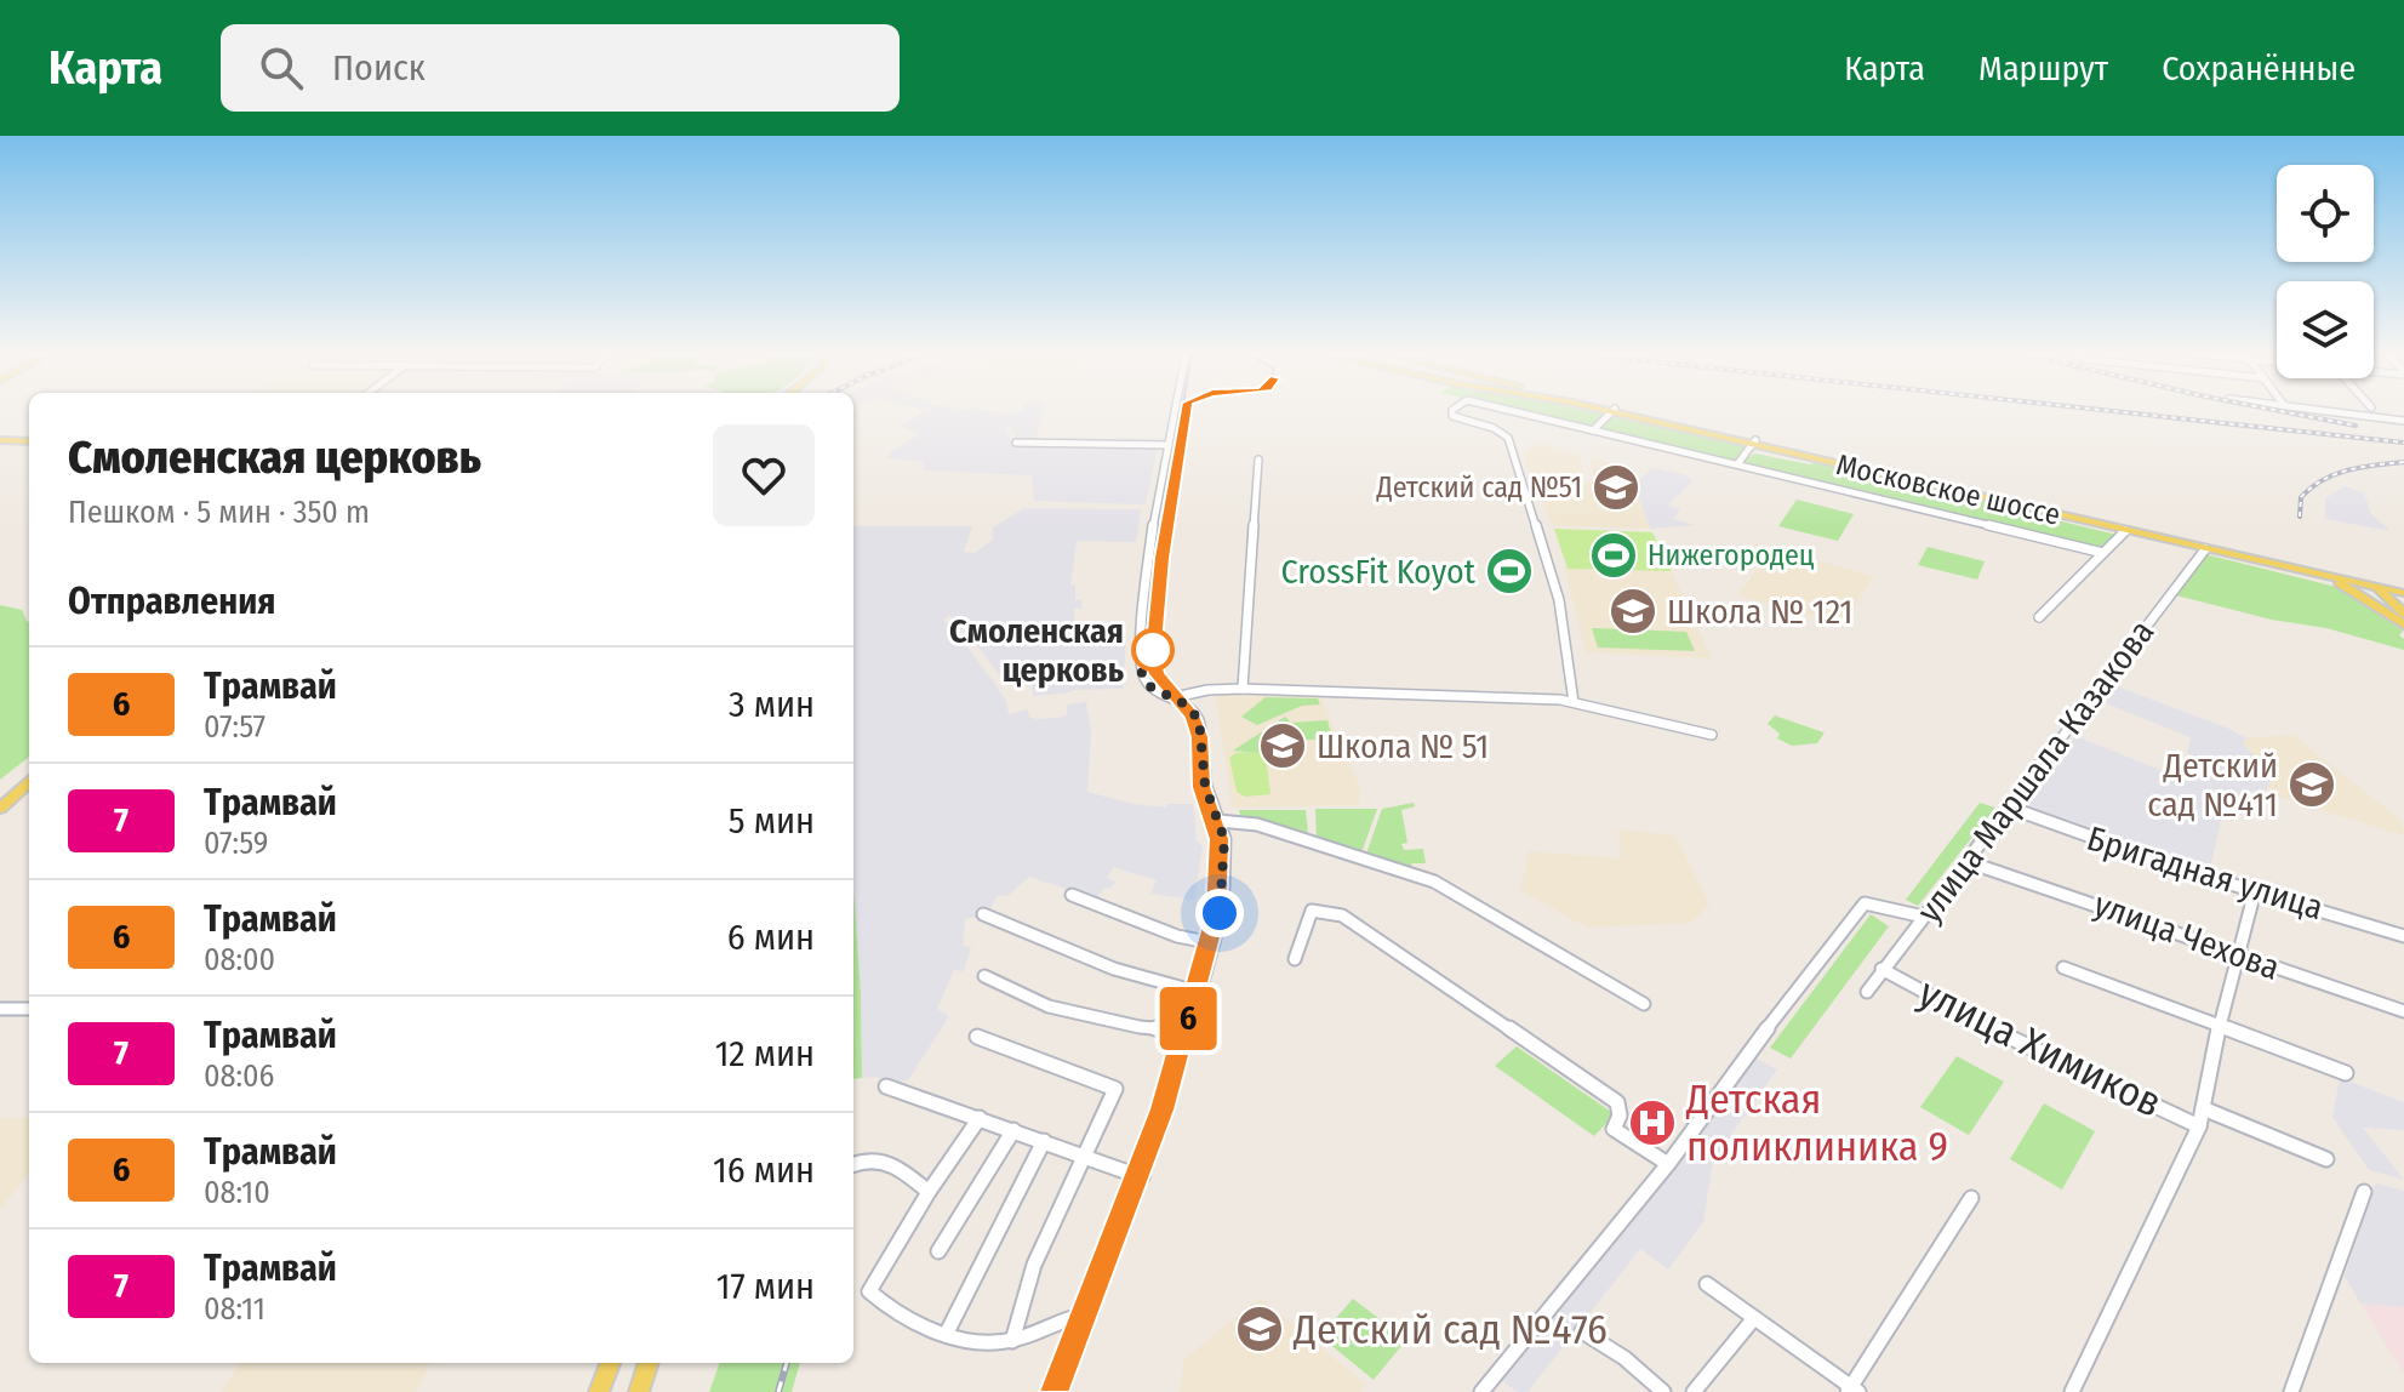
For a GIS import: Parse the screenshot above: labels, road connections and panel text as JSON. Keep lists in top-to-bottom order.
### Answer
{
  "streets": {
    "main road": ["Московское шоссе"],
    "street": [
      "улица Маршала Казакова",
      "Бригадная улица",
      "улица Чехова",
      "улица Химиков"
    ]
  },
  "crossings": [
    ["Московское шоссе", "улица Маршала Казакова"],
    ["улица Маршала Казакова", "Бригадная улица"],
    ["улица Маршала Казакова", "улица Чехова"],
    ["улица Маршала Казакова", "улица Химиков"]
  ],
  "places": {
    "school or university": [
      "Детский сад №51",
      "Школа № 121",
      "Школа № 51",
      "Детский сад №411",
      "Детский сад №476"
    ],
    "sports": ["Нижегородец", "CrossFit Koyot"],
    "other": ["Смоленская церковь"],
    "hospital": ["Детская поликлиника 9"]
  },
  "lines": ["tram line 6"],
  "page": {
    "header": "Карта",
    "search": "Поиск",
    "nav": ["Карта", "Маршрут", "Сохранённые"],
    "on_map": "6",
    "heading": [
      ["Смоленская церковь", "Пешком · 5 мин · 350 m"],
      "Отправления"
    ],
    "list": [
      {
        "mark": "6",
        "name": "Трамвай",
        "note": "07:57",
        "value": "3 мин"
      },
      {
        "mark": "7",
        "name": "Трамвай",
        "note": "07:59",
        "value": "5 мин"
      },
      {
        "mark": "6",
        "name": "Трамвай",
        "note": "08:00",
        "value": "6 мин"
      },
      {
        "mark": "7",
        "name": "Трамвай",
        "note": "08:06",
        "value": "12 мин"
      },
      {
        "mark": "6",
        "name": "Трамвай",
        "note": "08:10",
        "value": "16 мин"
      },
      {
        "mark": "7",
        "name": "Трамвай",
        "note": "08:11",
        "value": "17 мин"
      }
    ]
  }
}
